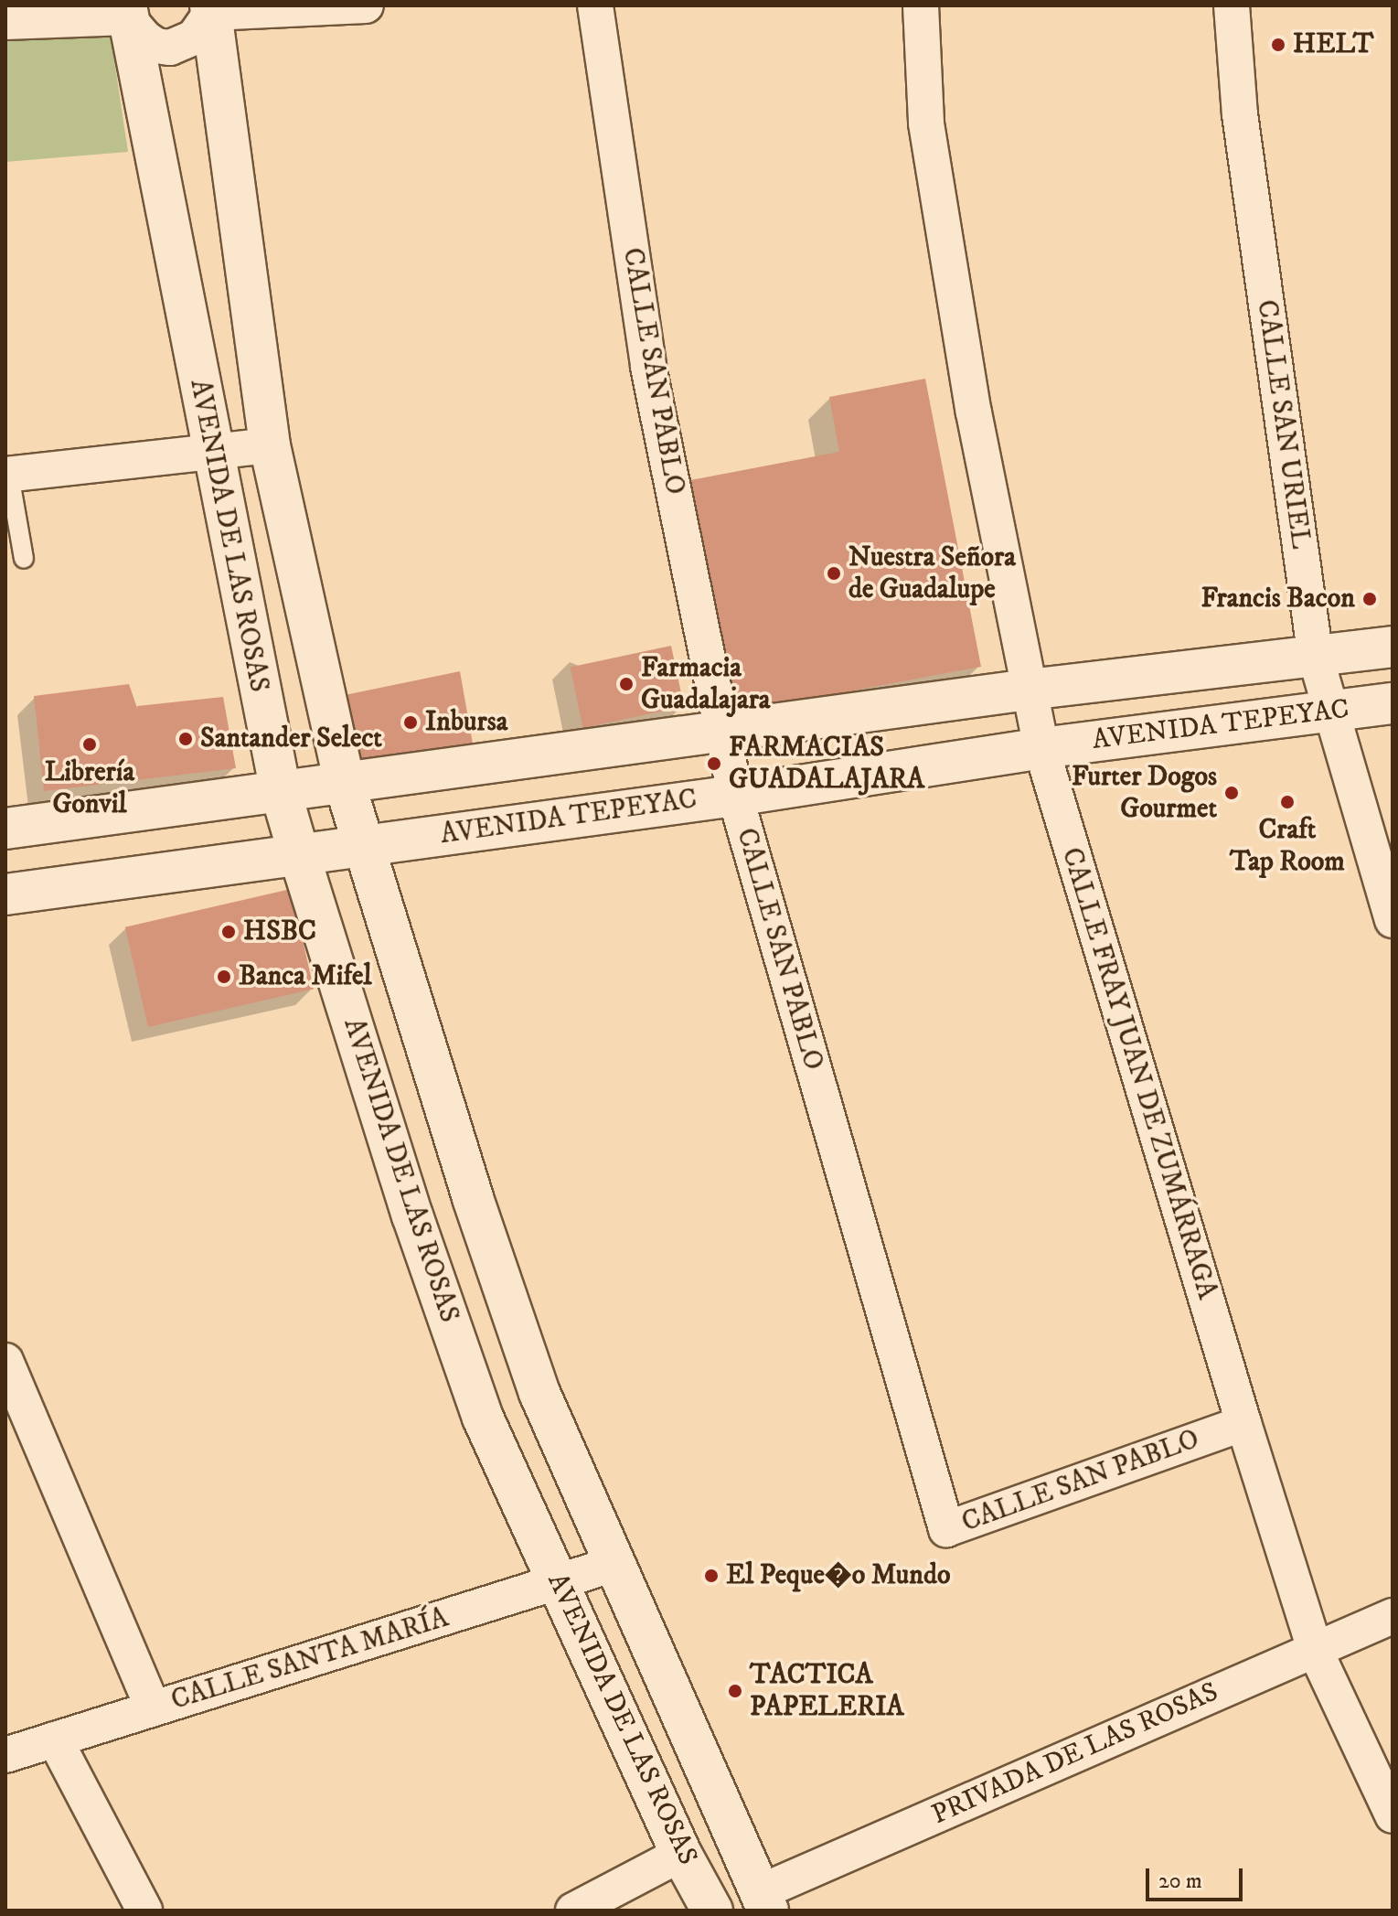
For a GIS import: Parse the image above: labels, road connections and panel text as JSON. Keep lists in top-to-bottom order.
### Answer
{
  "streets": {
    "street": [
      "CALLE SAN PABLO",
      "CALLE SAN URIEL",
      "AVENIDA DE LAS ROSAS",
      "AVENIDA TEPEYAC",
      "CALLE FRAY JUAN DE ZUMÁRRAGA",
      "CALLE SANTA MARÍA",
      "PRIVADA DE LAS ROSAS"
    ]
  },
  "crossings": [
    ["CALLE SAN PABLO", "AVENIDA TEPEYAC"],
    ["CALLE SAN PABLO", "CALLE FRAY JUAN DE ZUMÁRRAGA"],
    ["CALLE SAN URIEL", "AVENIDA TEPEYAC"],
    ["AVENIDA DE LAS ROSAS", "AVENIDA TEPEYAC"],
    ["AVENIDA DE LAS ROSAS", "CALLE SANTA MARÍA"],
    ["AVENIDA DE LAS ROSAS", "PRIVADA DE LAS ROSAS"],
    ["AVENIDA TEPEYAC", "CALLE FRAY JUAN DE ZUMÁRRAGA"],
    ["CALLE FRAY JUAN DE ZUMÁRRAGA", "PRIVADA DE LAS ROSAS"]
  ],
  "places": [
    "HELT",
    "Nuestra Señora de Guadalupe",
    "Francis Bacon",
    "Farmacia Guadalajara",
    "Inbursa",
    "Santander Select",
    "Librería Gonvil",
    "FARMACIAS GUADALAJARA",
    "Furter Dogos Gourmet",
    "Craft Tap Room",
    "HSBC",
    "Banca Mifel",
    "El Peque�o Mundo",
    "TACTICA PAPELERIA"
  ],
  "scale_bar": "20 m"
}
